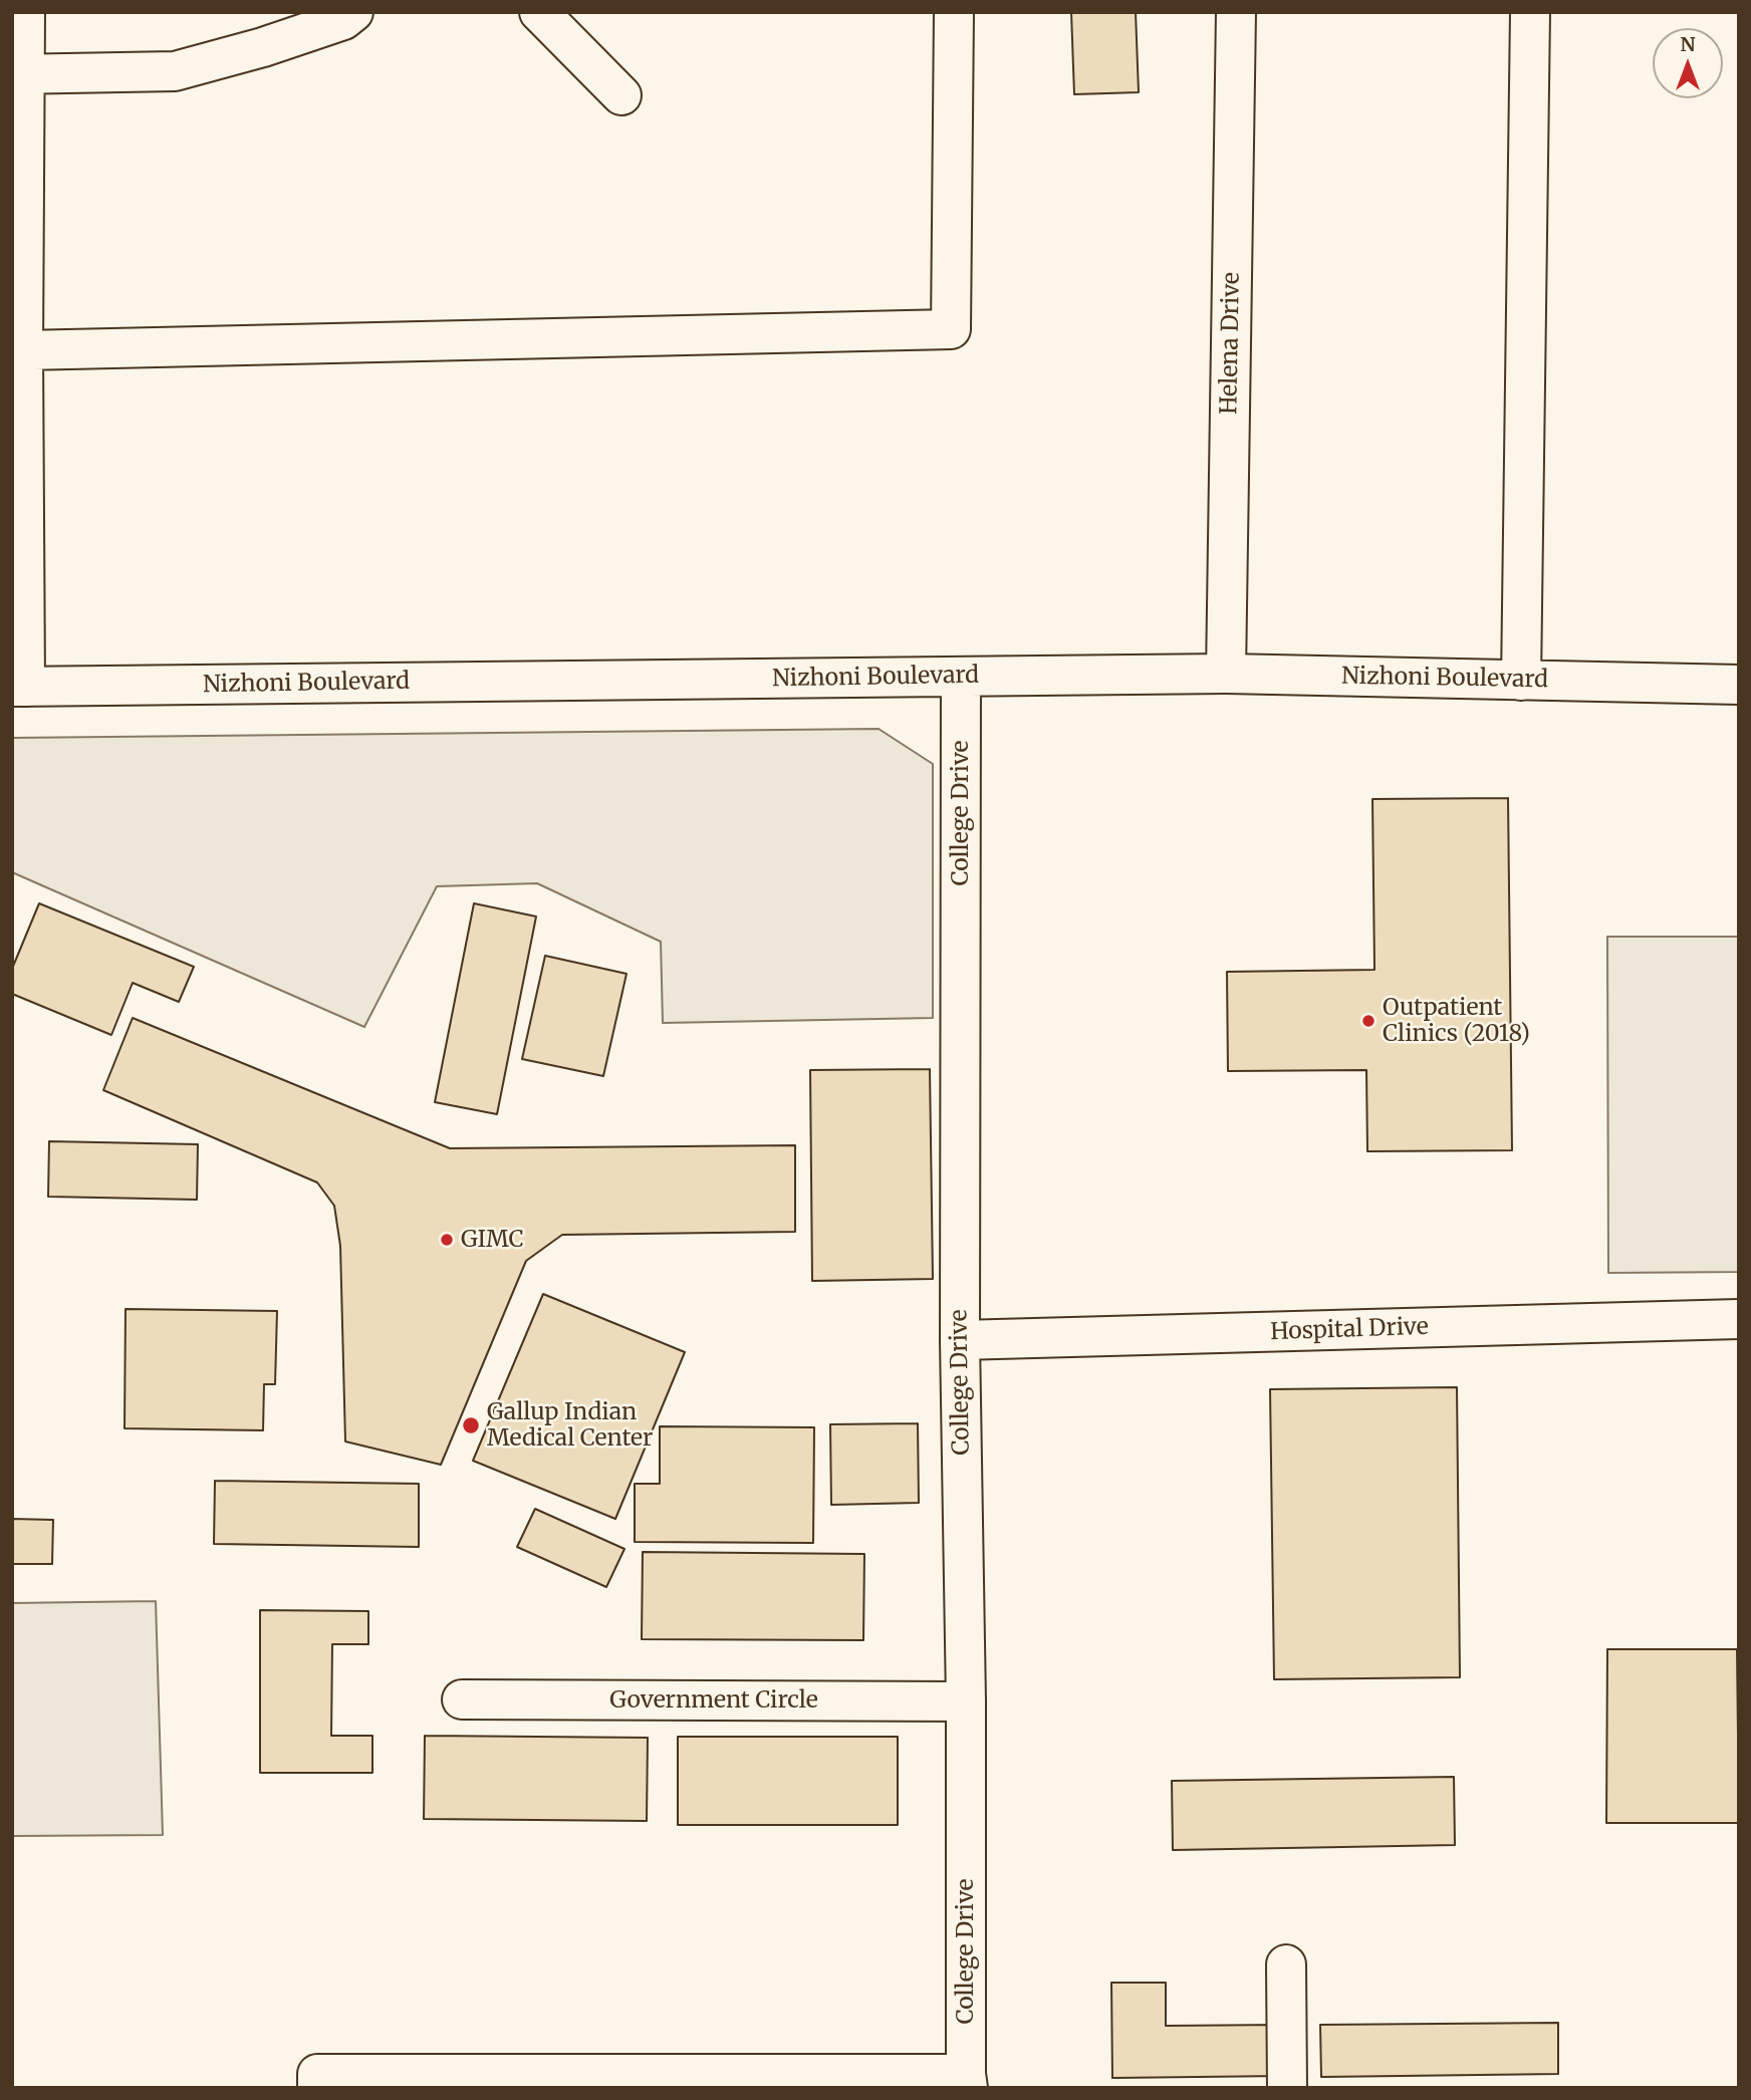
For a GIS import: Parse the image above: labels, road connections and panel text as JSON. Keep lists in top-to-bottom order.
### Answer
{
  "streets": {
    "street": [
      "Helena Drive",
      "Nizhoni Boulevard",
      "College Drive",
      "Hospital Drive",
      "Government Circle"
    ]
  },
  "crossings": [
    ["Helena Drive", "Nizhoni Boulevard"],
    ["Nizhoni Boulevard", "College Drive"],
    ["College Drive", "Hospital Drive"],
    ["College Drive", "Government Circle"]
  ],
  "places": ["Outpatient Clinics (2018)", "GIMC", "Gallup Indian Medical Center"],
  "north": "top"
}
